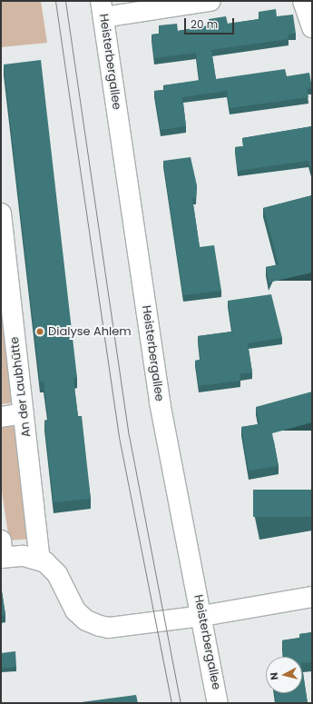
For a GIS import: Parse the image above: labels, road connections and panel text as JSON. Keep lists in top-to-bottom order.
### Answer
{
  "streets": {
    "street": ["Heisterbergallee", "An der Laubhütte"]
  },
  "places": ["Dialyse Ahlem"],
  "scale_bar": "20 m",
  "north": "left"
}
